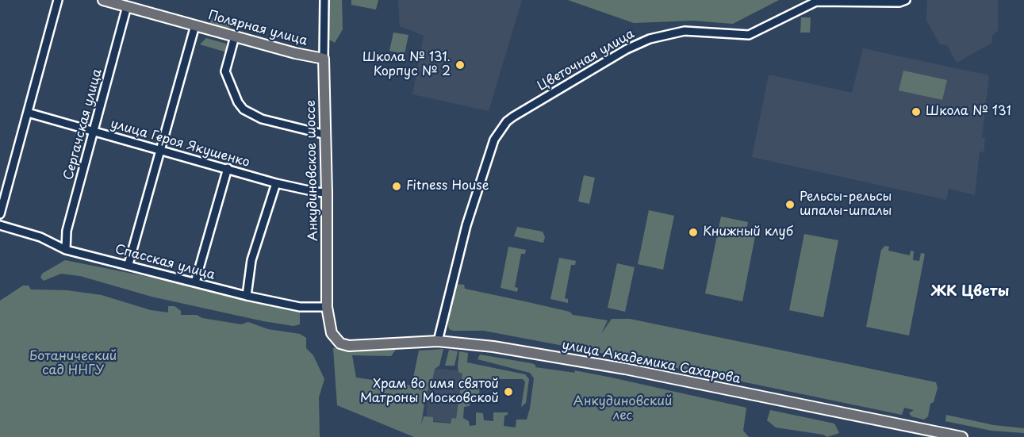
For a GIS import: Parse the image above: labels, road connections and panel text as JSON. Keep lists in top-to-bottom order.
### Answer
{
  "streets": {
    "main road": ["Полярная улица", "Анкудиновское шоссе", "улица Академика Сахарова"],
    "street": [
      "Цветочная улица",
      "Сергачская улица",
      "улица Героя Якушенко",
      "Спасская улица"
    ]
  },
  "crossings": [
    ["Полярная улица", "Сергачская улица"],
    ["Полярная улица", "Анкудиновское шоссе"],
    ["Цветочная улица", "улица Академика Сахарова"],
    ["Сергачская улица", "улица Героя Якушенко"],
    ["Сергачская улица", "Спасская улица"],
    ["улица Героя Якушенко", "Анкудиновское шоссе"],
    ["Анкудиновское шоссе", "Спасская улица"],
    ["Анкудиновское шоссе", "улица Академика Сахарова"]
  ],
  "districts": ["ЖК Цветы"],
  "parks": ["Ботанический сад ННГУ", "Анкудиновский лес"],
  "places": [
    "Школа № 131. Корпус № 2",
    "Школа № 131",
    "Fitness House",
    "Рельсы-рельсы шпалы-шпалы",
    "Книжный клуб",
    "Храм во имя святой Матроны Московской"
  ]
}
